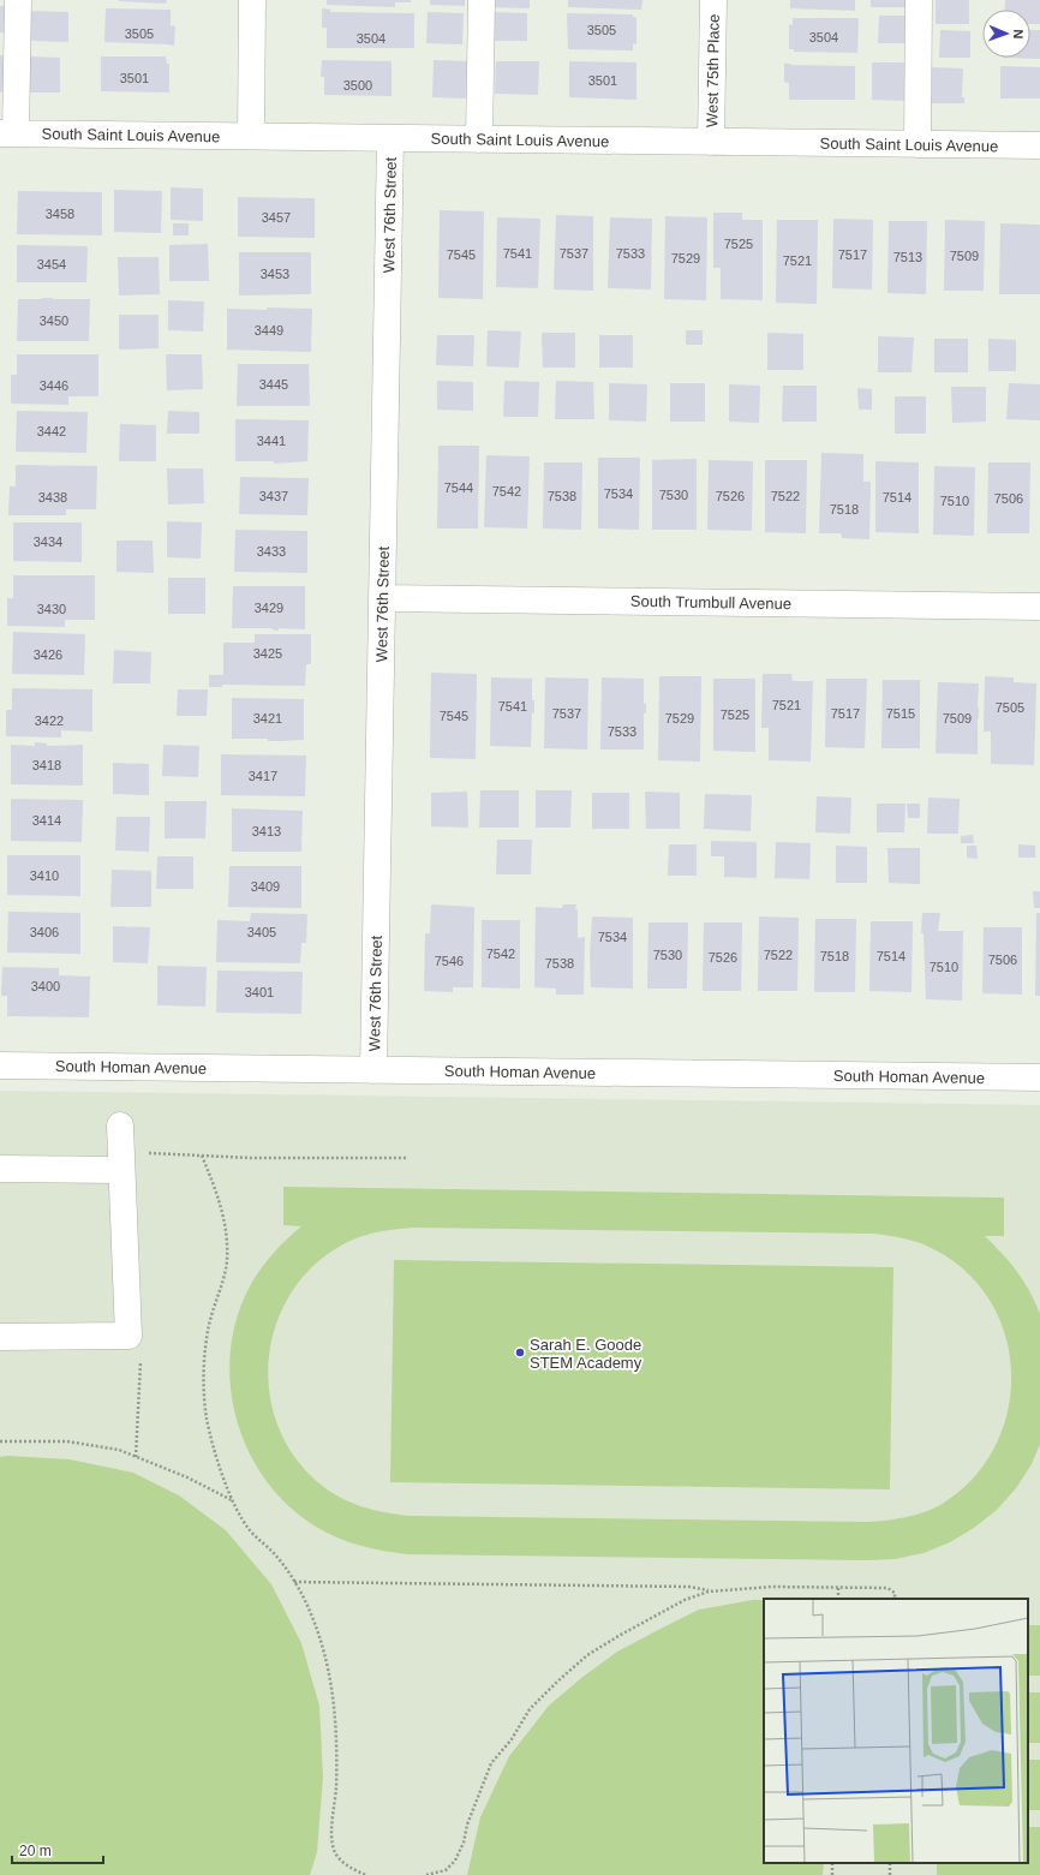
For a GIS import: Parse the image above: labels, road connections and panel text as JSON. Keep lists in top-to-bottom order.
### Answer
{
  "streets": {
    "street": [
      "West 75th Place",
      "South Saint Louis Avenue",
      "West 76th Street",
      "South Trumbull Avenue",
      "South Homan Avenue"
    ]
  },
  "crossings": [
    ["West 75th Place", "South Saint Louis Avenue"],
    ["South Saint Louis Avenue", "West 76th Street"],
    ["West 76th Street", "South Trumbull Avenue"],
    ["West 76th Street", "South Homan Avenue"]
  ],
  "places": ["Sarah E. Goode STEM Academy"],
  "house_numbers": [
    "3505",
    "3505",
    "3504",
    "3504",
    "3501",
    "3501",
    "3500",
    "3458",
    "3457",
    "7525",
    "7541",
    "7537",
    "7533",
    "7545",
    "7517",
    "7509",
    "7513",
    "7529",
    "7521",
    "3454",
    "3453",
    "3450",
    "3449",
    "3445",
    "3446",
    "3442",
    "3441",
    "7544",
    "7542",
    "7534",
    "7530",
    "3437",
    "7538",
    "7526",
    "7522",
    "3438",
    "7514",
    "7506",
    "7510",
    "7518",
    "3434",
    "3433",
    "3429",
    "3430",
    "3425",
    "3426",
    "7521",
    "7541",
    "7505",
    "7537",
    "7517",
    "7515",
    "7525",
    "7545",
    "3421",
    "7529",
    "7509",
    "3422",
    "7533",
    "3418",
    "3417",
    "3414",
    "3413",
    "3410",
    "3409",
    "3406",
    "3405",
    "7534",
    "7542",
    "7530",
    "7522",
    "7518",
    "7514",
    "7526",
    "7506",
    "7546",
    "7538",
    "7510",
    "3400",
    "3401"
  ],
  "scale_bar": "20 m",
  "north": "right"
}
